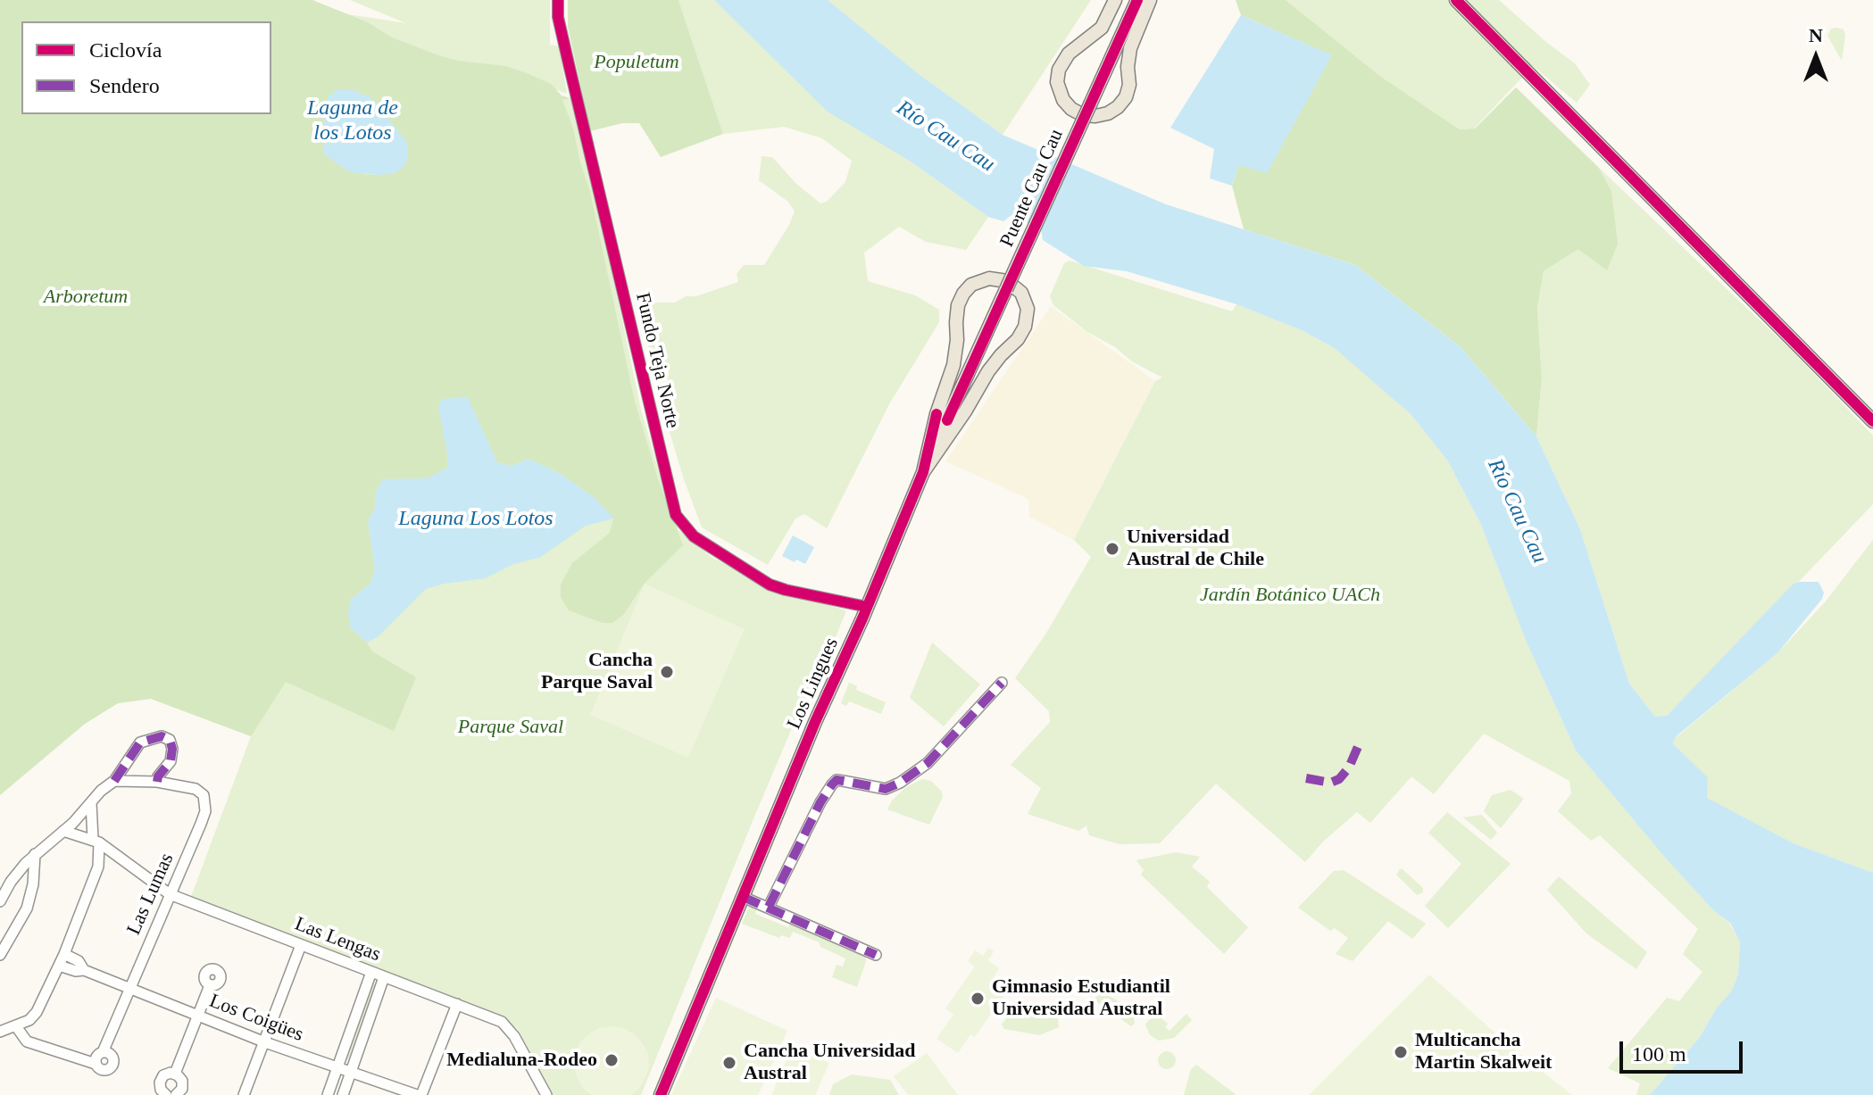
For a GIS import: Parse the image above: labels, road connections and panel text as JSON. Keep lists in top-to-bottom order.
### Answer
{
  "streets": {
    "main road": ["Puente Cau Cau", "Los Lingues"],
    "street": [
      "Fundo Teja Norte",
      "Las Lumas",
      "Las Lengas",
      "Los Coigües"
    ]
  },
  "crossings": [
    ["Puente Cau Cau", "Los Lingues"],
    ["Fundo Teja Norte", "Los Lingues"],
    ["Las Lumas", "Las Lengas"],
    ["Las Lumas", "Los Coigües"]
  ],
  "water": ["Laguna de los Lotos", "Río Cau Cau", "Laguna Los Lotos"],
  "parks": [
    "Populetum",
    "Arboretum",
    "Jardín Botánico UACh",
    "Parque Saval"
  ],
  "places": [
    "Universidad Austral de Chile",
    "Cancha Parque Saval",
    "Gimnasio Estudiantil Universidad Austral",
    "Multicancha Martin Skalweit",
    "Medialuna-Rodeo",
    "Cancha Universidad Austral"
  ],
  "legend": ["Ciclovía", "Sendero"],
  "scale_bar": "100 m",
  "north": "top"
}
